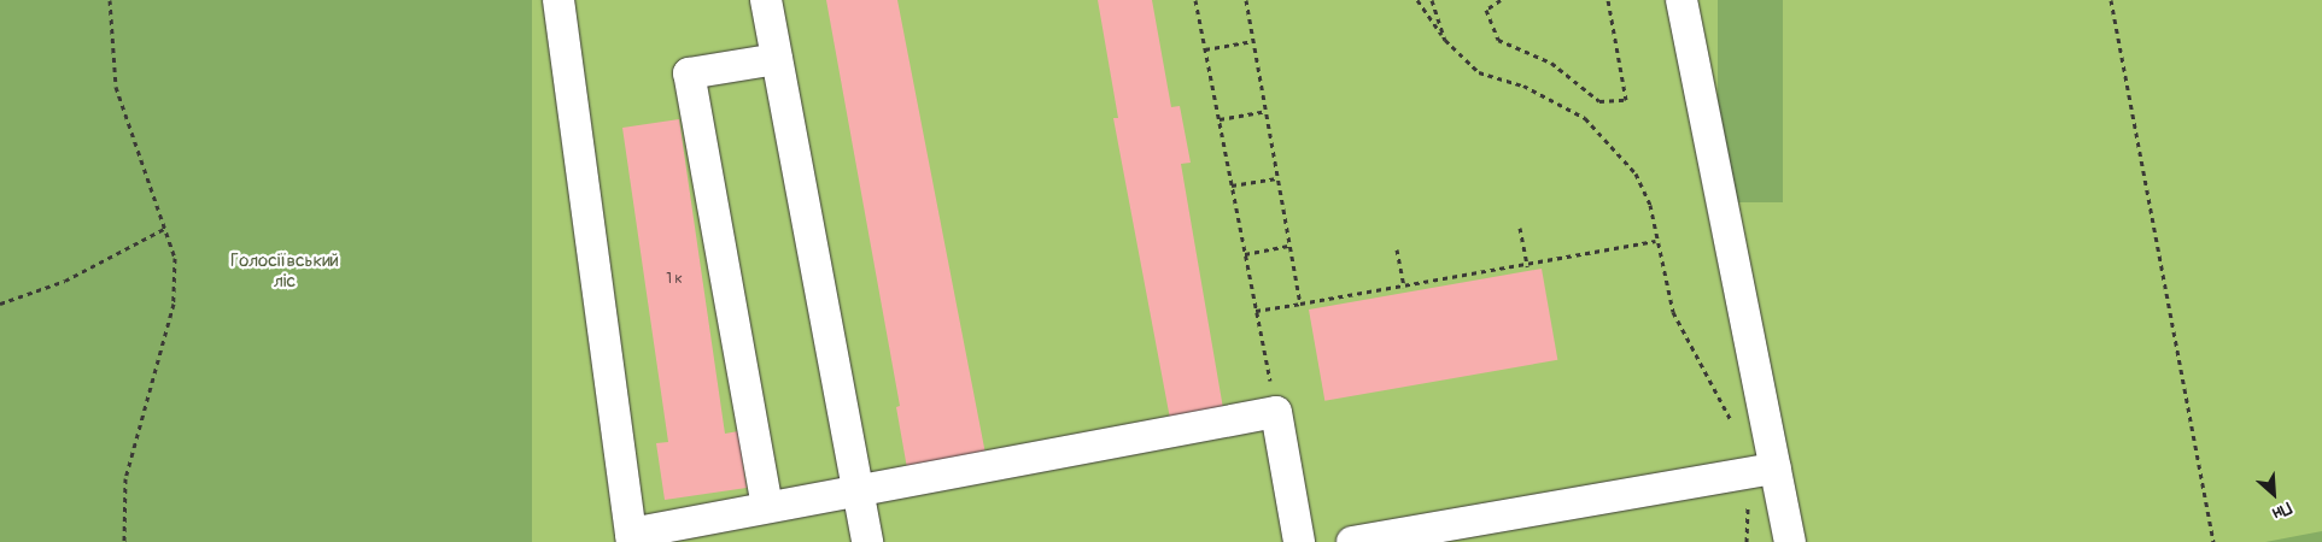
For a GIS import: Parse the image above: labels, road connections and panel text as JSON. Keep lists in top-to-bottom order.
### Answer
{
  "parks": ["Голосіївський ліс"],
  "house_numbers": ["1 к"],
  "north": "bottom right"
}
